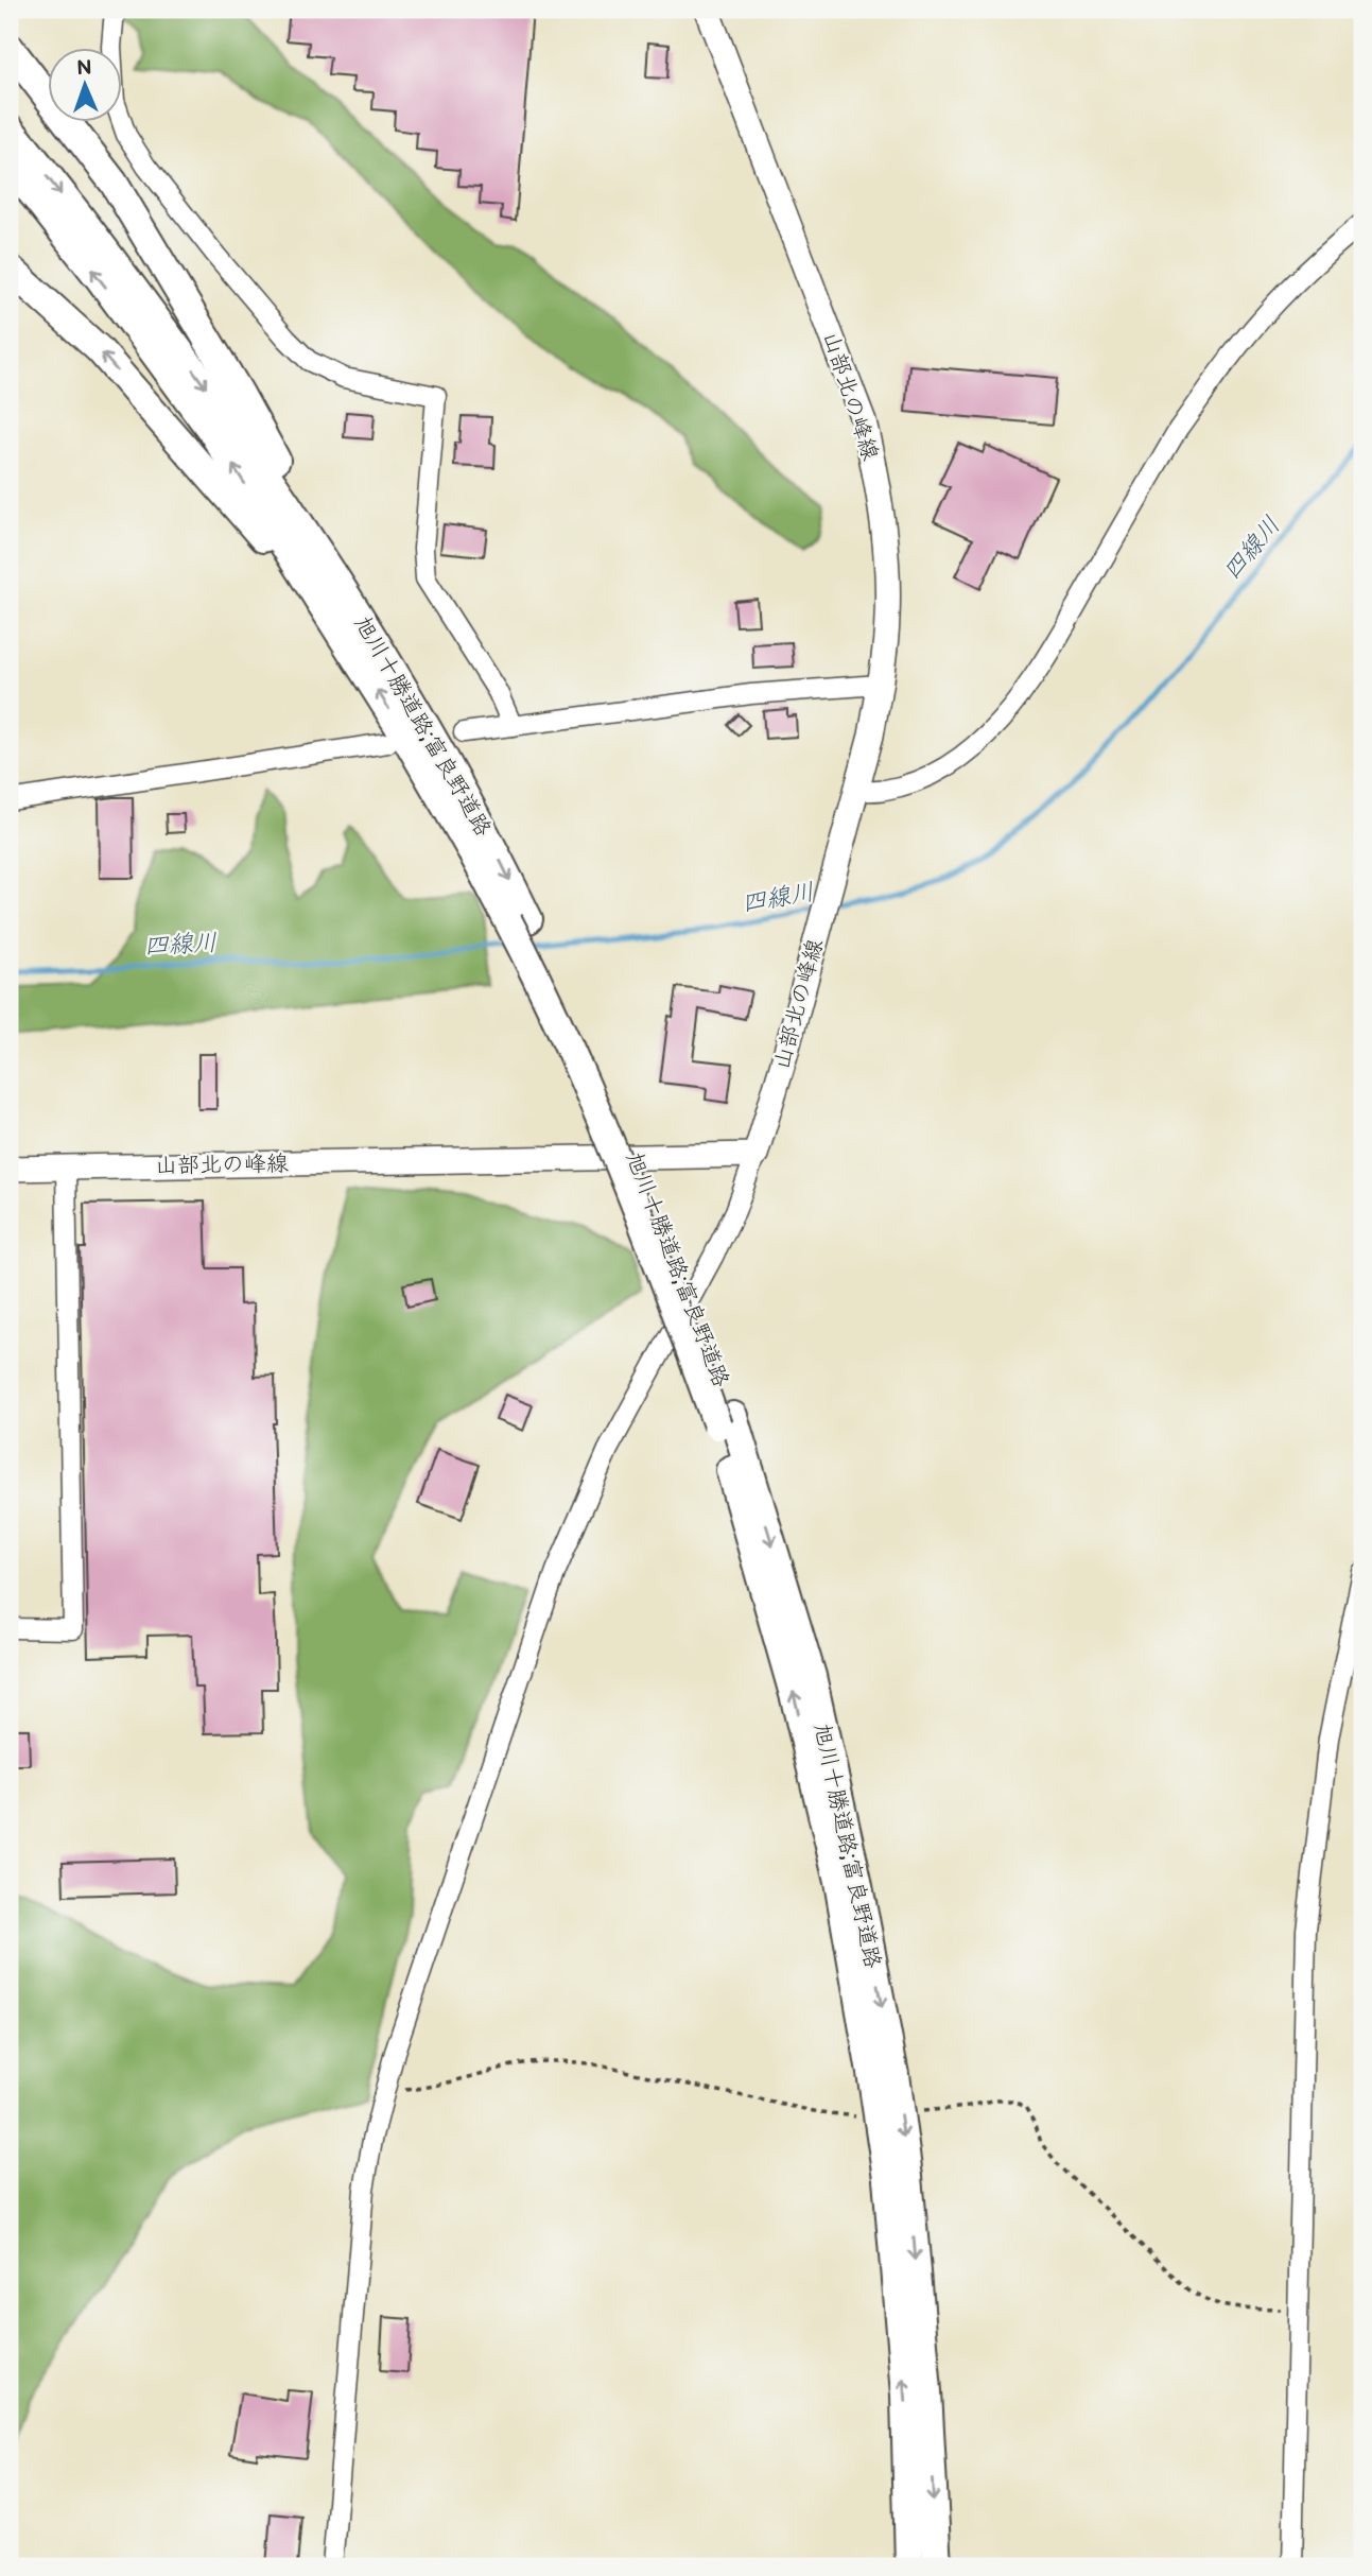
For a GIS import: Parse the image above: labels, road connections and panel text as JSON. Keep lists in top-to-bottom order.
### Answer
{
  "streets": {
    "highway": ["旭川十勝道路;富良野道路"],
    "main road": ["山部北の峰線"]
  },
  "water": ["四線川"],
  "north": "top"
}
